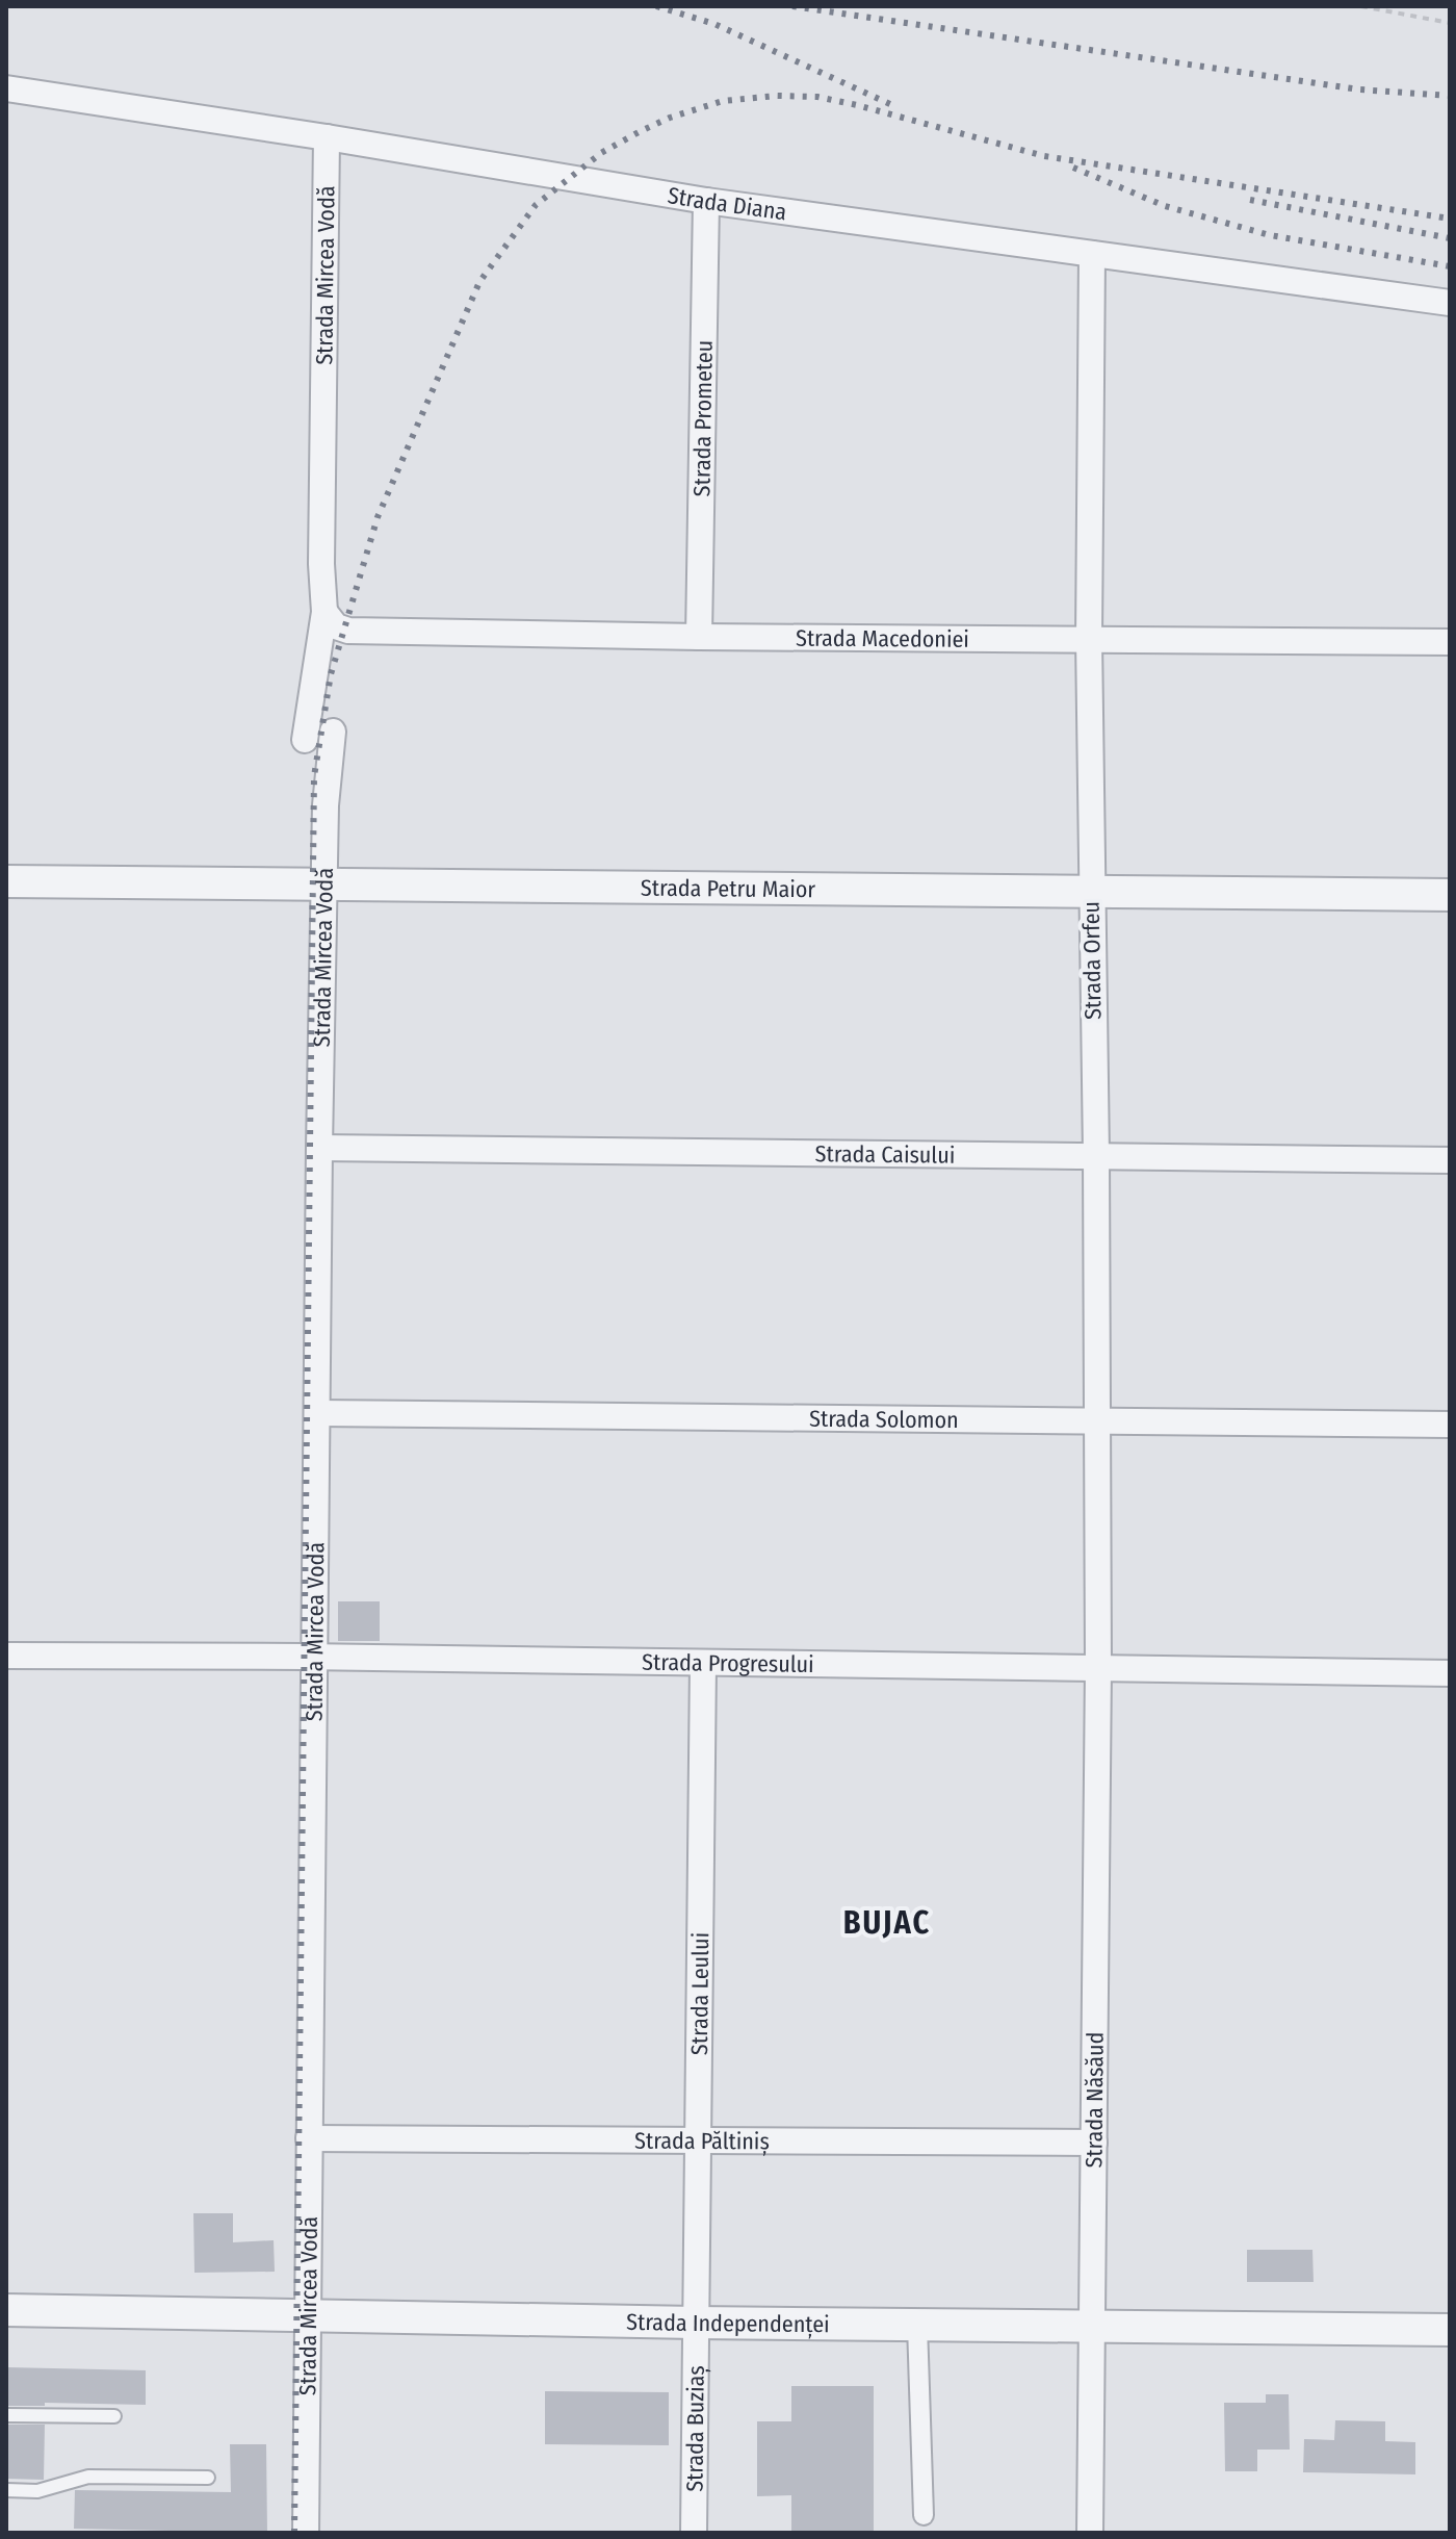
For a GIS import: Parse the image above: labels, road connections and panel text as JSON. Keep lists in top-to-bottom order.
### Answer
{
  "streets": {
    "street": [
      "Strada Diana",
      "Strada Mircea Vodă",
      "Strada Prometeu",
      "Strada Macedoniei",
      "Strada Petru Maior",
      "Strada Orfeu",
      "Strada Caisului",
      "Strada Solomon",
      "Strada Progresului",
      "Strada Leului",
      "Strada Năsăud",
      "Strada Păltiniș",
      "Strada Independenței",
      "Strada Buziaș"
    ]
  },
  "crossings": [
    ["Strada Diana", "Strada Mircea Vodă"],
    ["Strada Diana", "Strada Prometeu"],
    ["Strada Diana", "Strada Orfeu"],
    ["Strada Mircea Vodă", "Strada Macedoniei"],
    ["Strada Mircea Vodă", "Strada Petru Maior"],
    ["Strada Mircea Vodă", "Strada Caisului"],
    ["Strada Mircea Vodă", "Strada Solomon"],
    ["Strada Mircea Vodă", "Strada Progresului"],
    ["Strada Mircea Vodă", "Strada Păltiniș"],
    ["Strada Mircea Vodă", "Strada Independenței"],
    ["Strada Prometeu", "Strada Macedoniei"],
    ["Strada Macedoniei", "Strada Orfeu"],
    ["Strada Petru Maior", "Strada Orfeu"],
    ["Strada Orfeu", "Strada Caisului"],
    ["Strada Orfeu", "Strada Solomon"],
    ["Strada Orfeu", "Strada Progresului"],
    ["Strada Orfeu", "Strada Năsăud"],
    ["Strada Progresului", "Strada Leului"],
    ["Strada Progresului", "Strada Năsăud"],
    ["Strada Leului", "Strada Păltiniș"],
    ["Strada Leului", "Strada Independenței"],
    ["Strada Leului", "Strada Buziaș"],
    ["Strada Năsăud", "Strada Păltiniș"],
    ["Strada Năsăud", "Strada Independenței"],
    ["Strada Independenței", "Strada Buziaș"]
  ],
  "districts": ["BUJAC"]
}
